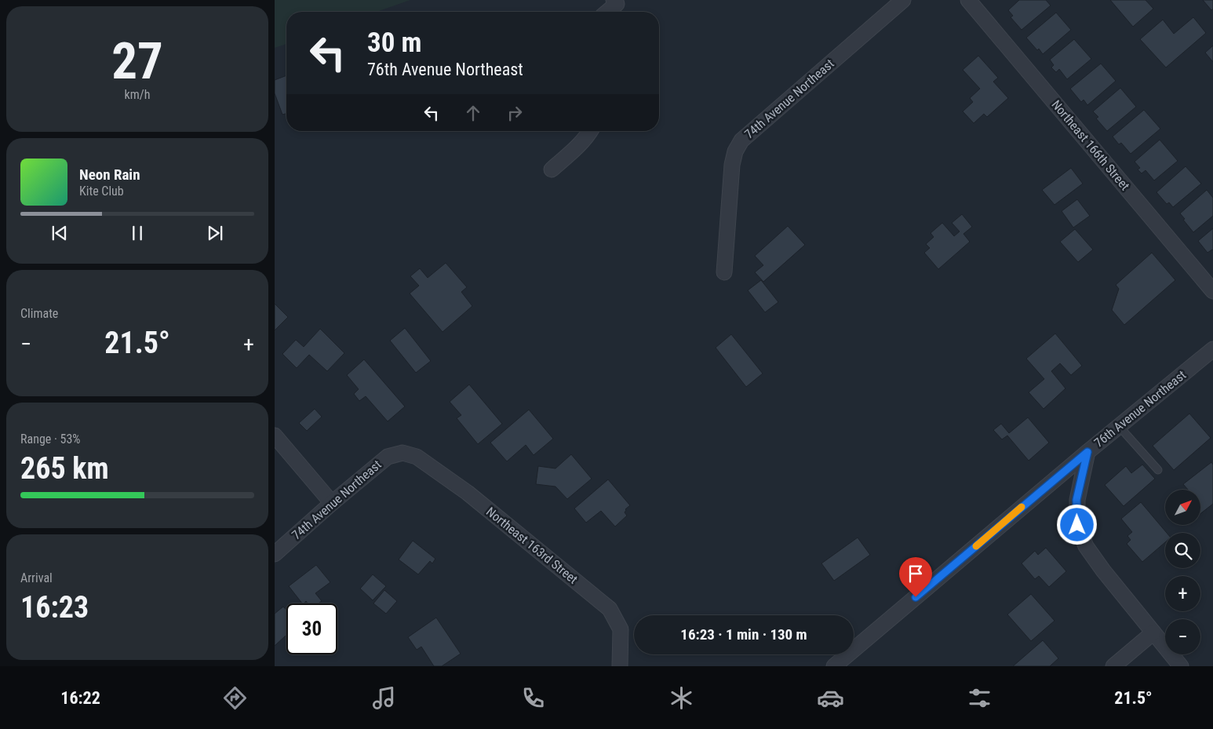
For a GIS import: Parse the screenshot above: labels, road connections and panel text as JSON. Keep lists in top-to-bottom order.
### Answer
{
  "streets": {
    "street": [
      "74th Avenue Northeast",
      "Northeast 166th Street",
      "76th Avenue Northeast",
      "Northeast 163rd Street"
    ]
  },
  "crossings": [
    ["74th Avenue Northeast", "Northeast 163rd Street"]
  ],
  "north": "top right",
  "page": {
    "tile": [
      ["27", "km/h"],
      "Climate",
      ["Range · 53%", "265 km"],
      ["Arrival", "16:23"]
    ],
    "turn": ["30 m", "76th Avenue Northeast"],
    "song": ["Neon Rain", "Kite Club"],
    "heat": ["−", "21.5°", "+"],
    "map_buttons": ["+", "−"],
    "limit": "30",
    "trip": "16:23 · 1 min · 130 m",
    "tabs": ["16:22", "21.5°"]
  }
}
